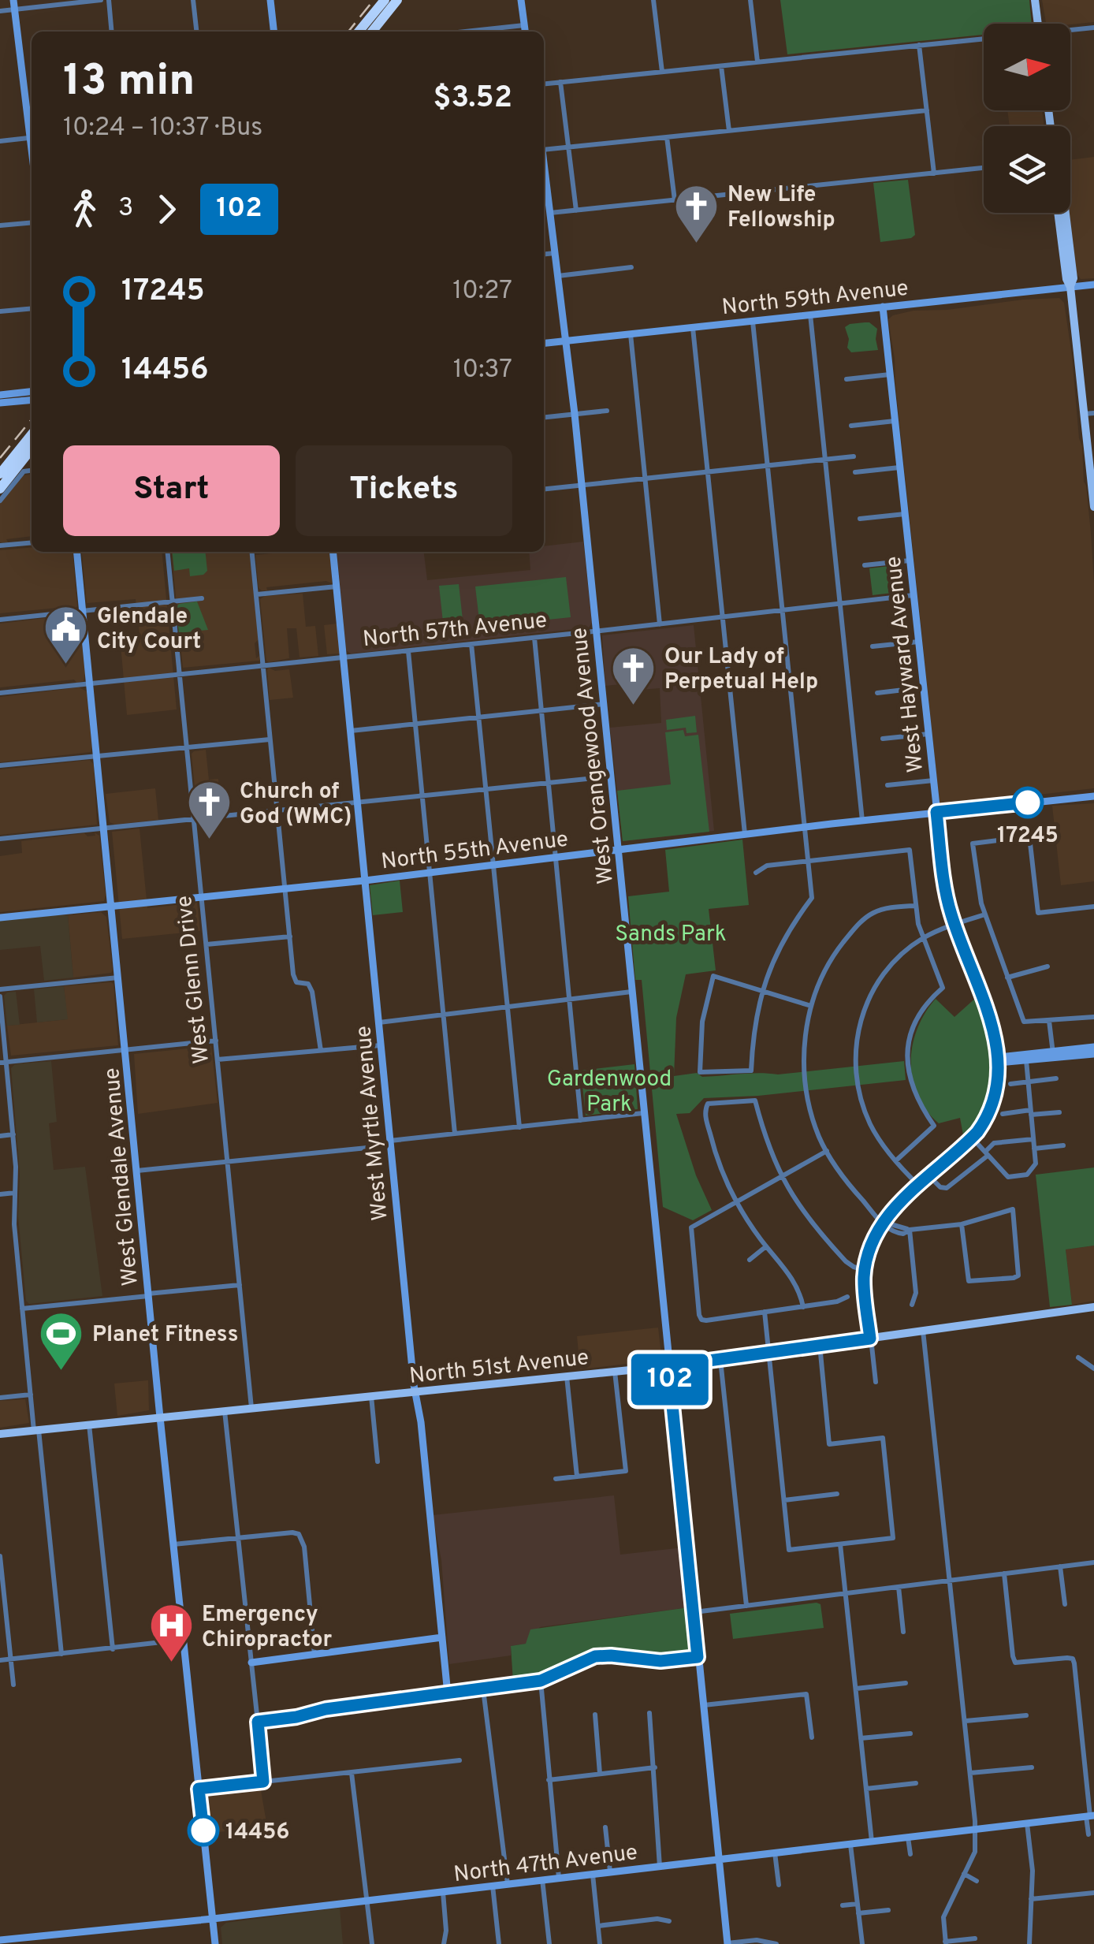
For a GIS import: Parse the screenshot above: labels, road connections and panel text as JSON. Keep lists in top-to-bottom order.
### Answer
{
  "streets": {
    "main road": ["North 51st Avenue"],
    "street": [
      "North 59th Avenue",
      "North 57th Avenue",
      "West Hayward Avenue",
      "West Orangewood Avenue",
      "North 55th Avenue",
      "West Glenn Drive",
      "West Myrtle Avenue",
      "West Glendale Avenue",
      "North 47th Avenue"
    ]
  },
  "crossings": [
    ["North 59th Avenue", "West Hayward Avenue"],
    ["North 59th Avenue", "West Orangewood Avenue"],
    ["North 57th Avenue", "West Hayward Avenue"],
    ["North 57th Avenue", "West Orangewood Avenue"],
    ["North 57th Avenue", "West Glenn Drive"],
    ["North 57th Avenue", "West Myrtle Avenue"],
    ["North 57th Avenue", "West Glendale Avenue"],
    ["West Hayward Avenue", "North 55th Avenue"],
    ["West Hayward Avenue", "North 51st Avenue"],
    ["West Orangewood Avenue", "North 55th Avenue"],
    ["West Orangewood Avenue", "North 51st Avenue"],
    ["West Orangewood Avenue", "North 47th Avenue"],
    ["North 55th Avenue", "West Glenn Drive"],
    ["North 55th Avenue", "West Myrtle Avenue"],
    ["North 55th Avenue", "West Glendale Avenue"],
    ["West Glenn Drive", "North 51st Avenue"],
    ["West Myrtle Avenue", "North 51st Avenue"],
    ["West Glendale Avenue", "North 51st Avenue"],
    ["West Glendale Avenue", "North 47th Avenue"]
  ],
  "parks": ["Sands Park", "Gardenwood Park"],
  "places": {
    "church": ["New Life Fellowship", "Our Lady of Perpetual Help", "Church of God (WMC)"],
    "public building": ["Glendale City Court"],
    "other": ["17245", "14456"],
    "sports": ["Planet Fitness"],
    "hospital": ["Emergency Chiropractor"]
  },
  "lines": ["bus line 102"],
  "north": "right",
  "page": {
    "on_map": "102",
    "heading": ["13 min", "10:24 – 10:37 · Bus", "$3.52"],
    "legs": ["3", "102"],
    "list": [
      {
        "name": "17245",
        "value": "10:27"
      },
      {
        "name": "14456",
        "value": "10:37"
      }
    ],
    "buttons": ["Start", "Tickets"]
  }
}
